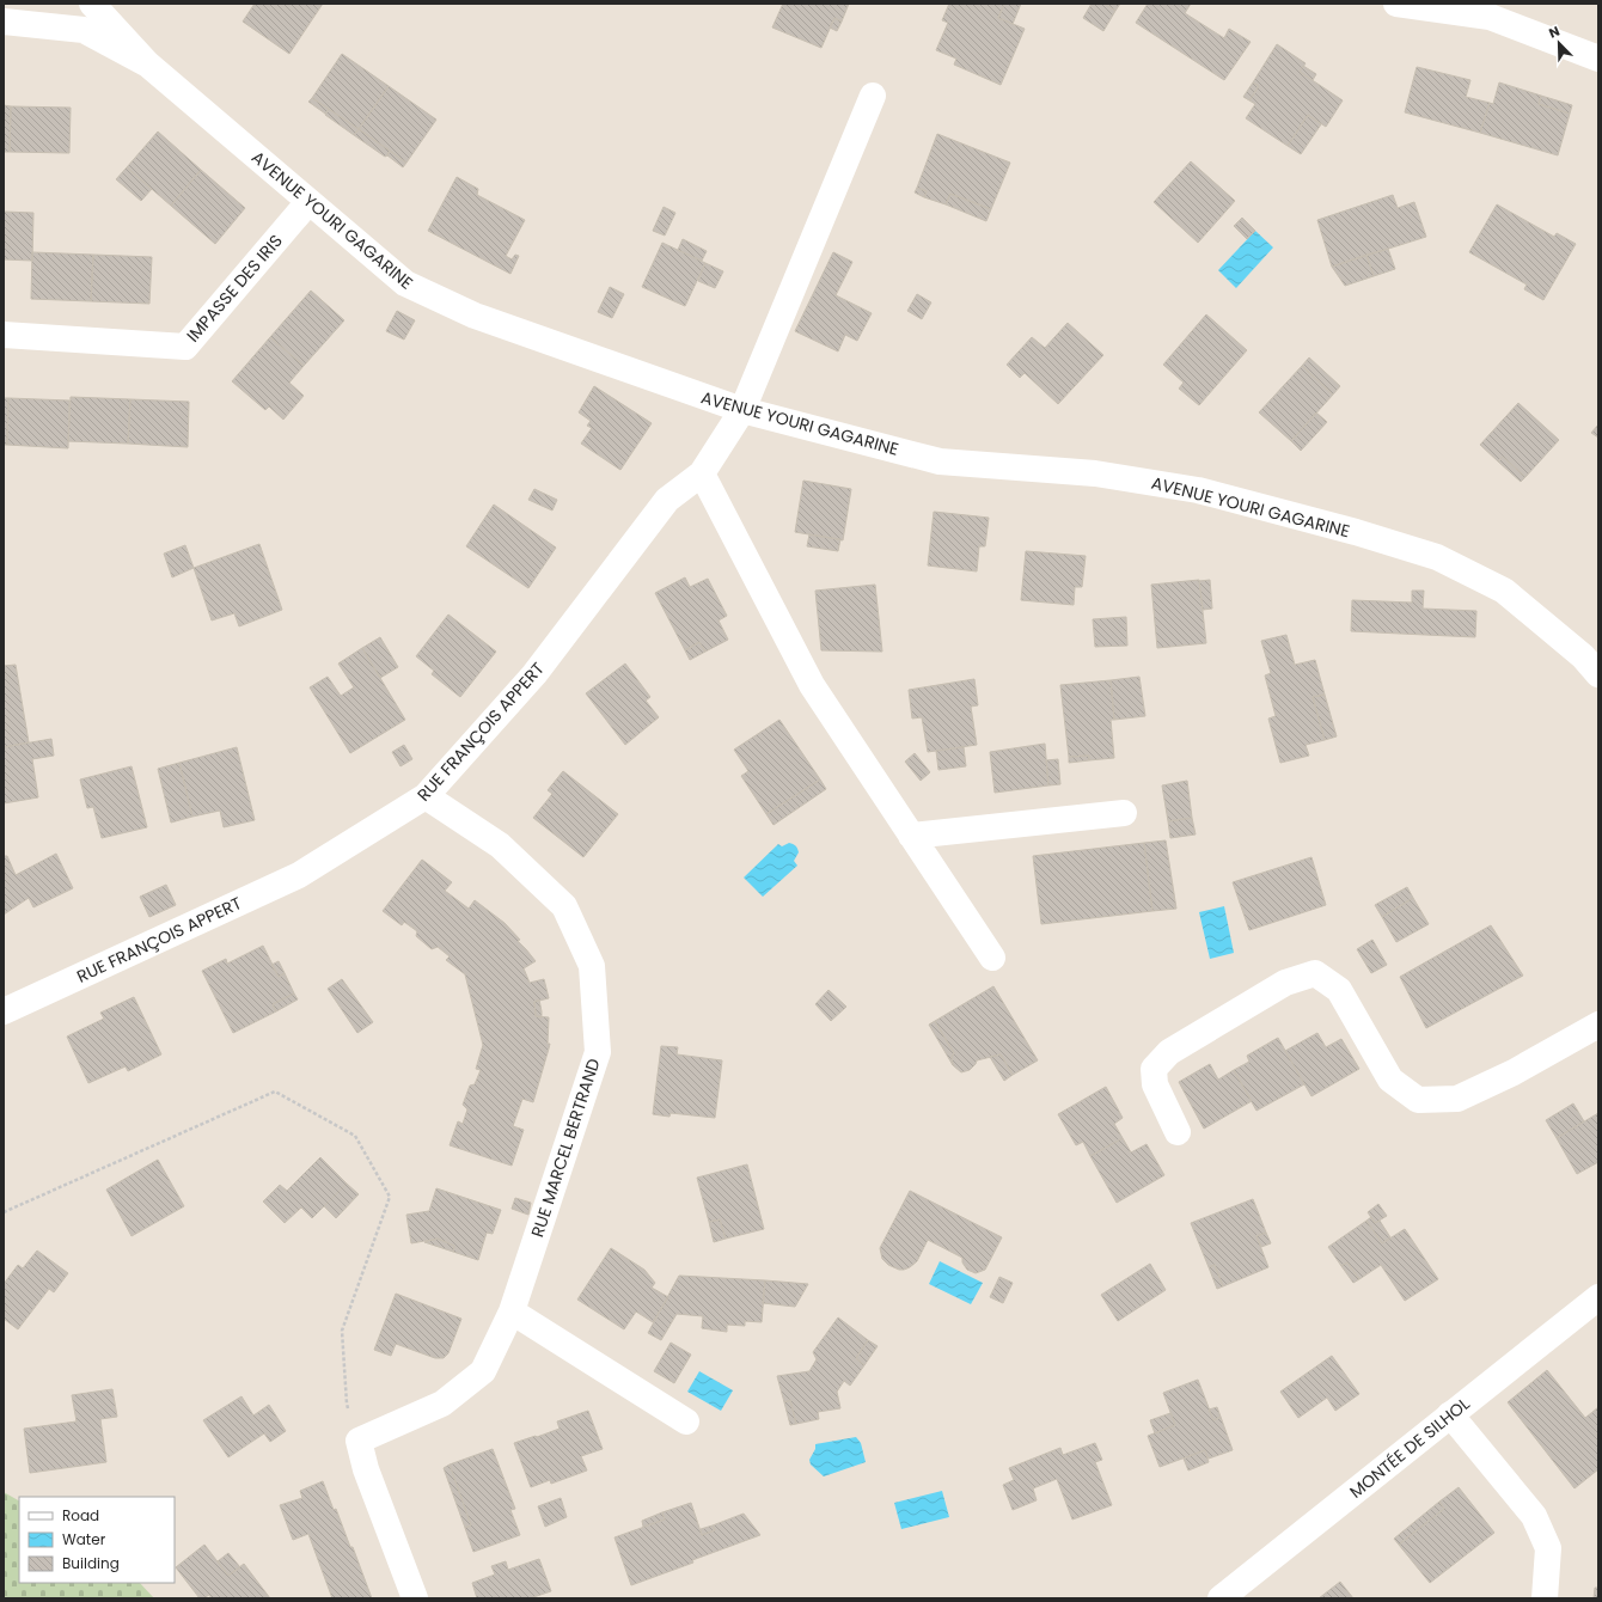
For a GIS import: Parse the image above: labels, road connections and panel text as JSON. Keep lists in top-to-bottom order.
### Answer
{
  "streets": {
    "street": [
      "AVENUE YOURI GAGARINE",
      "IMPASSE DES IRIS",
      "RUE FRANÇOIS APPERT",
      "RUE MARCEL BERTRAND",
      "MONTÉE DE SILHOL"
    ]
  },
  "crossings": [
    ["AVENUE YOURI GAGARINE", "IMPASSE DES IRIS"],
    ["AVENUE YOURI GAGARINE", "RUE FRANÇOIS APPERT"],
    ["RUE FRANÇOIS APPERT", "RUE MARCEL BERTRAND"]
  ],
  "legend": ["Road", "Water", "Building"],
  "north": "top left"
}
